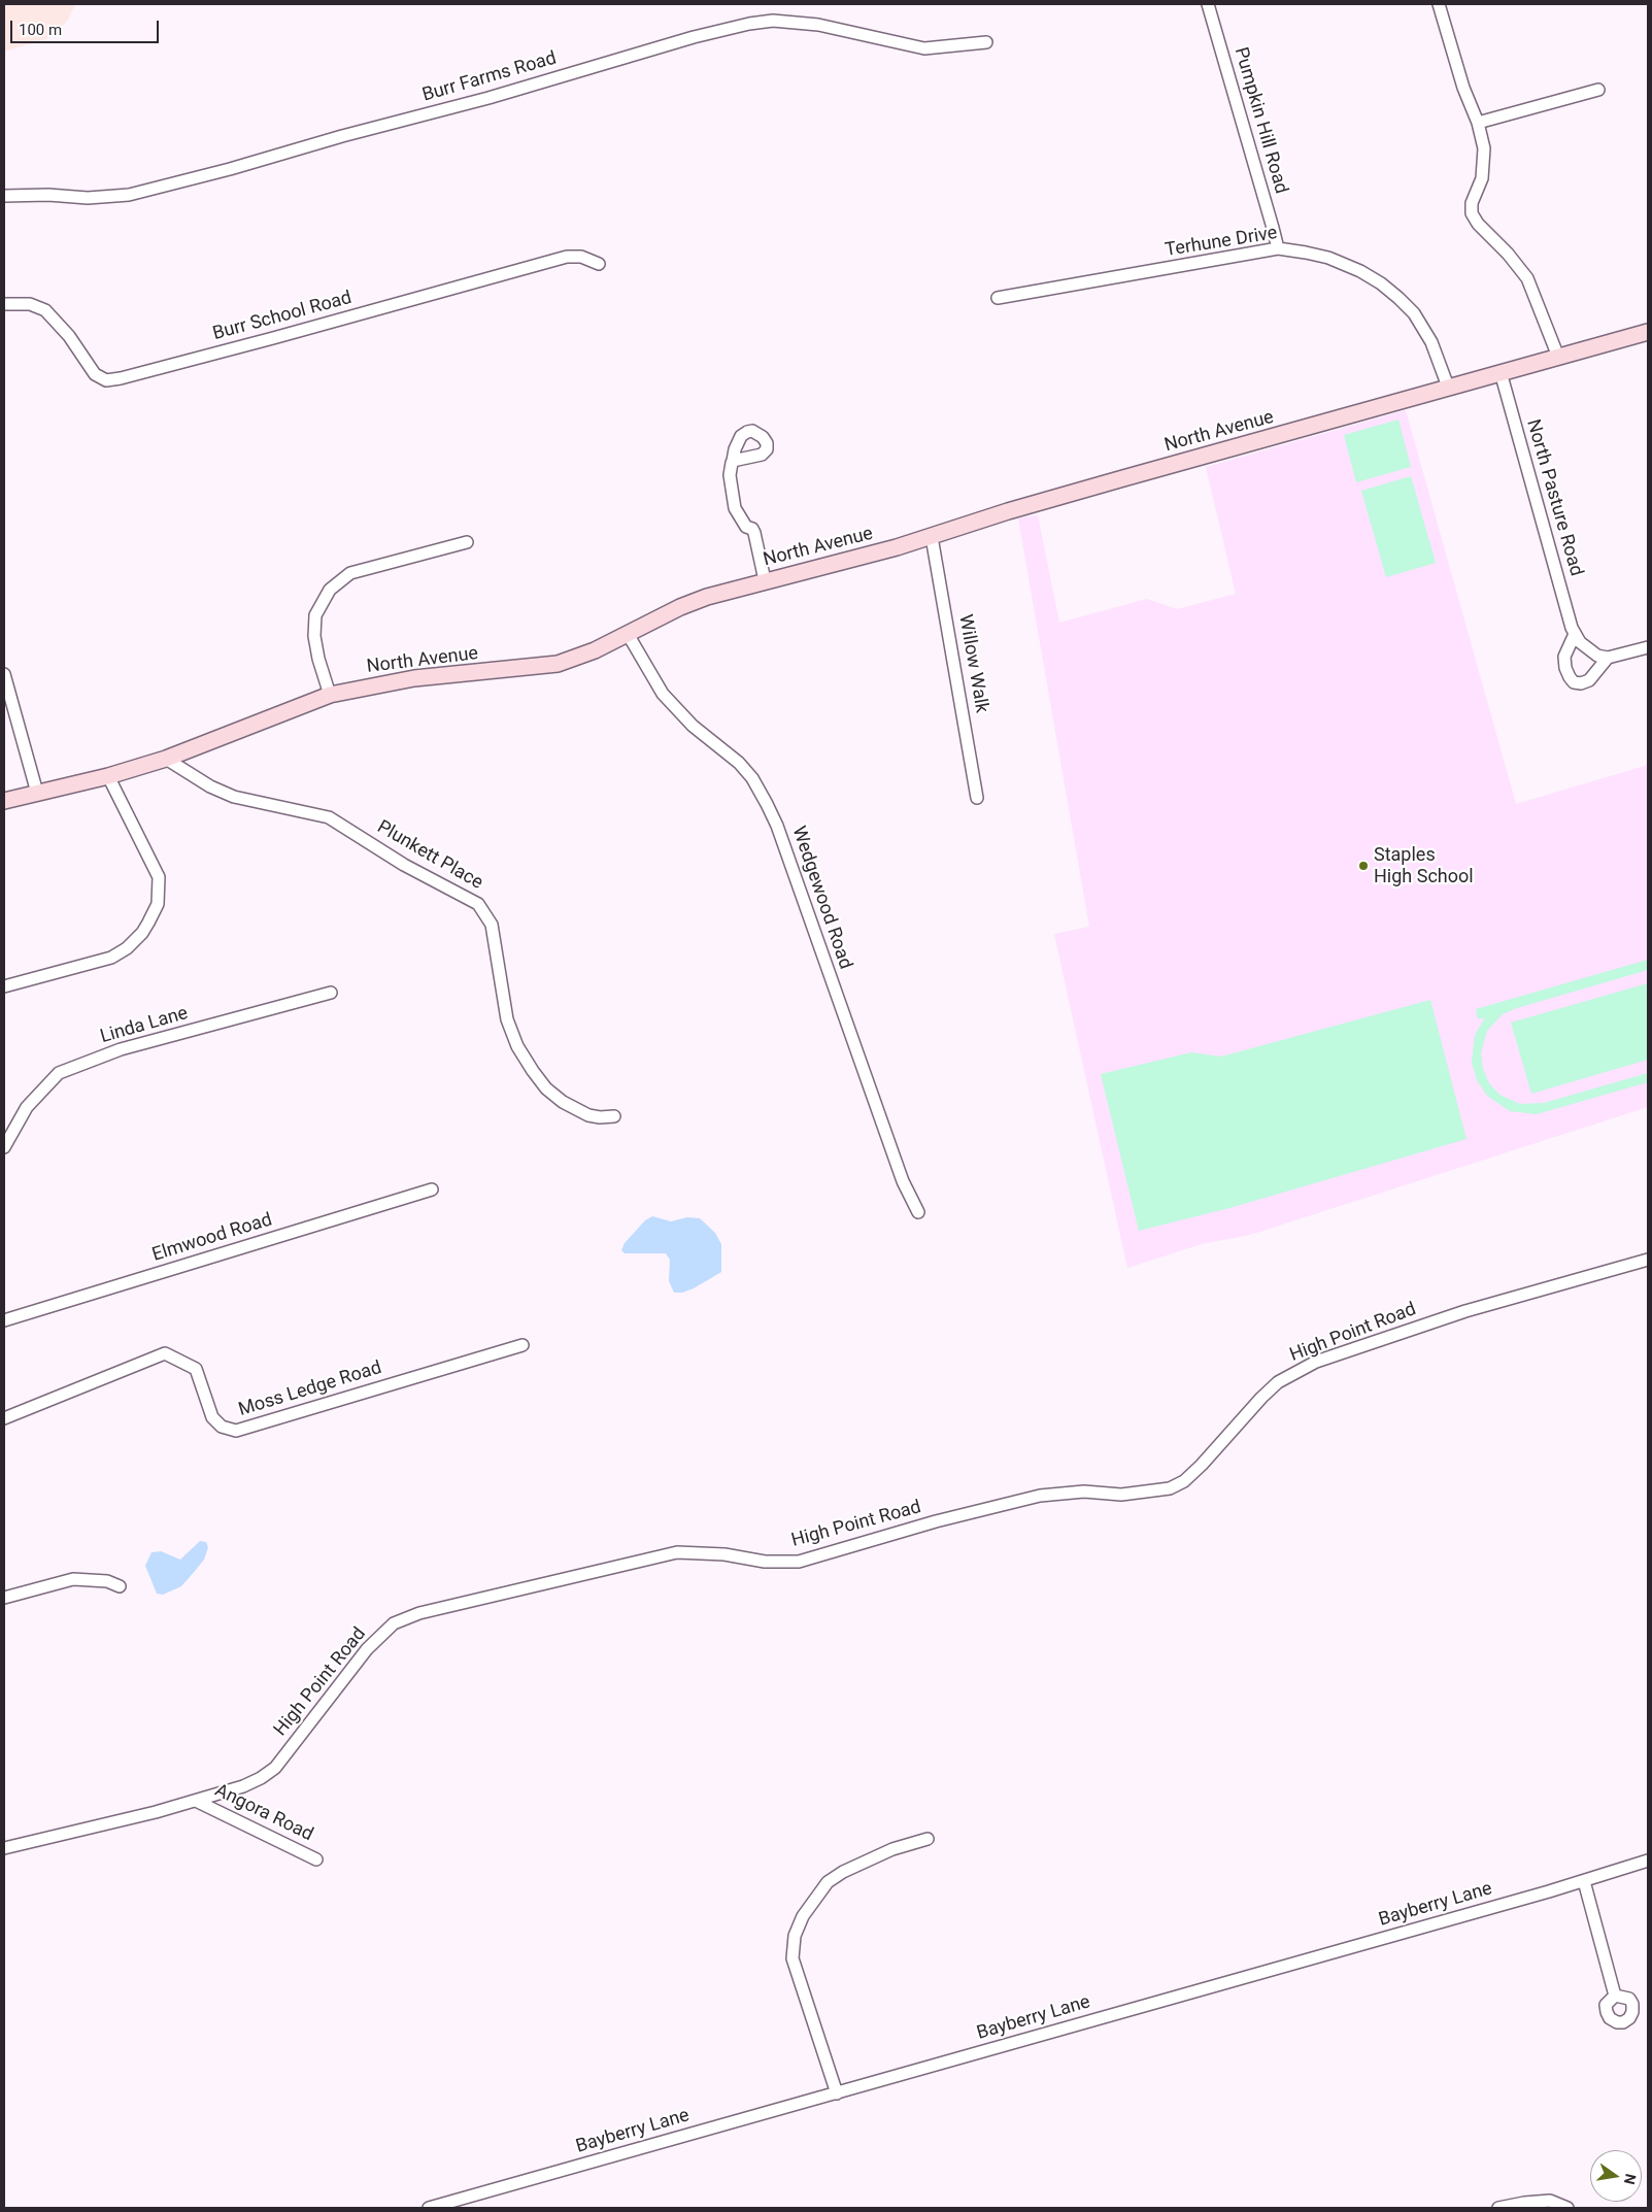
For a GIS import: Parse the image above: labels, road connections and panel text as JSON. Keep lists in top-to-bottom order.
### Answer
{
  "streets": {
    "street": [
      "Burr Farms Road",
      "Pumpkin Hill Road",
      "Terhune Drive",
      "Burr School Road",
      "North Avenue",
      "North Pasture Road",
      "Willow Walk",
      "Plunkett Place",
      "Wedgewood Road",
      "Linda Lane",
      "Elmwood Road",
      "High Point Road",
      "Moss Ledge Road",
      "Angora Road",
      "Bayberry Lane"
    ]
  },
  "crossings": [
    ["Pumpkin Hill Road", "Terhune Drive"],
    ["Terhune Drive", "North Avenue"],
    ["North Avenue", "North Pasture Road"],
    ["North Avenue", "Willow Walk"],
    ["North Avenue", "Plunkett Place"],
    ["North Avenue", "Wedgewood Road"],
    ["High Point Road", "Angora Road"]
  ],
  "places": ["Staples High School"],
  "scale_bar": "100 m",
  "north": "right"
}
